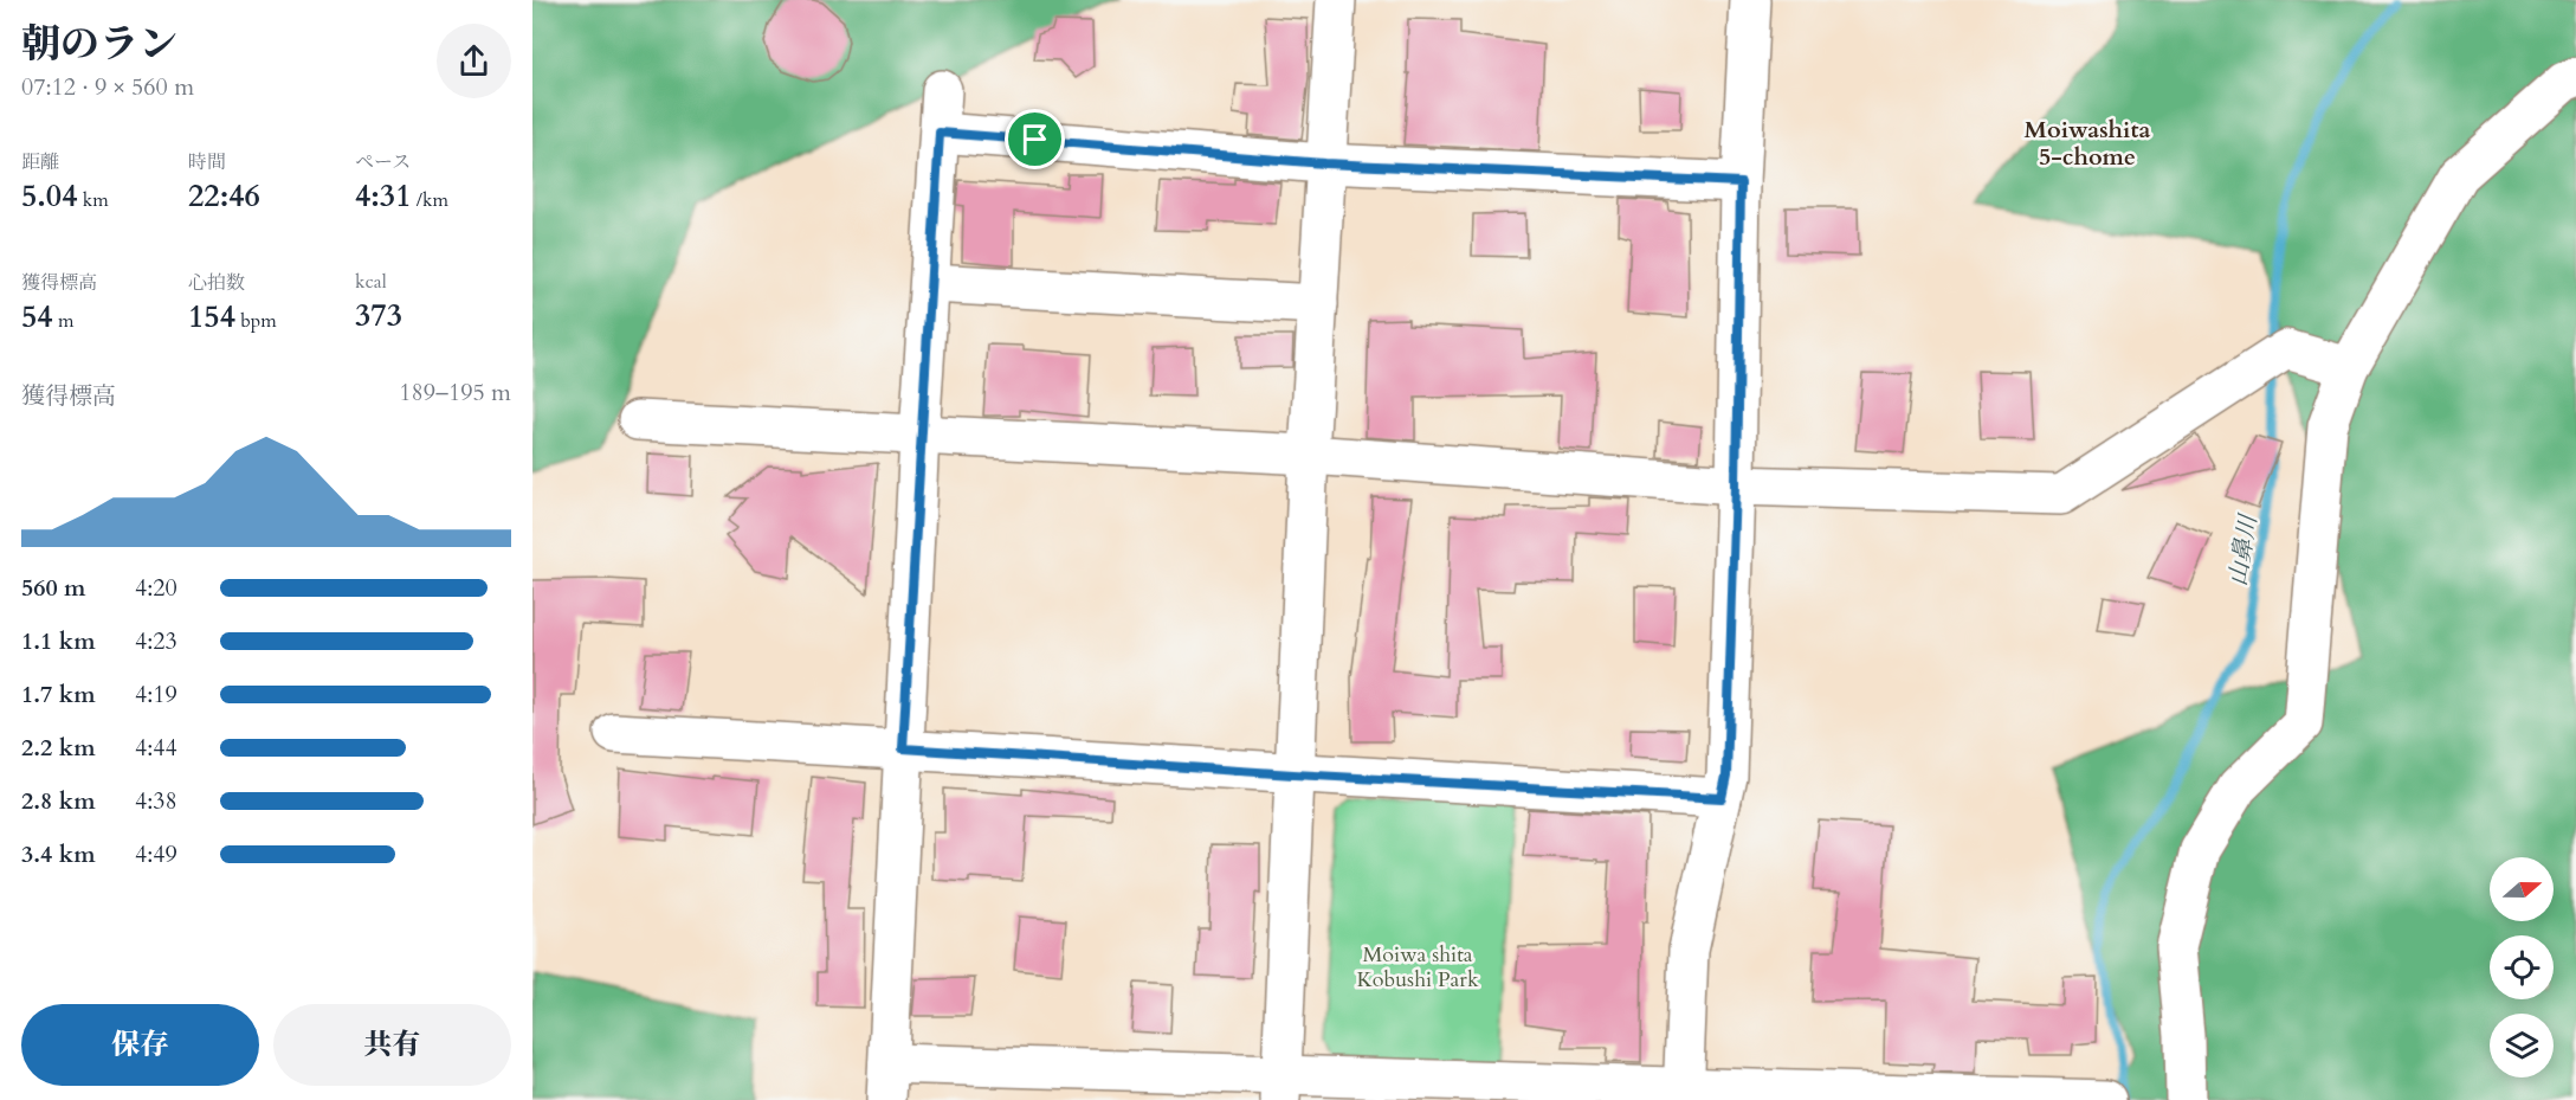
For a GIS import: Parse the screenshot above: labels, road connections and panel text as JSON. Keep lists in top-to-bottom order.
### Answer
{
  "districts": ["Moiwashita 5-chome"],
  "water": ["山鼻川"],
  "parks": ["Moiwa shita Kobushi Park"],
  "north": "right",
  "page": {
    "heading": ["朝のラン", "07:12 · 9 × 560 m"],
    "stats": [
      ["距離", "5.04 km"],
      ["時間", "22:46"],
      ["ペース", "4:31 /km"],
      ["獲得標高", "54 m"],
      ["心拍数", "154 bpm"],
      ["kcal", "373"]
    ],
    "chart": ["獲得標高", "189–195 m"],
    "list": [
      {
        "name": "560 m",
        "note": "4:20"
      },
      {
        "name": "1.1 km",
        "note": "4:23"
      },
      {
        "name": "1.7 km",
        "note": "4:19"
      },
      {
        "name": "2.2 km",
        "note": "4:44"
      },
      {
        "name": "2.8 km",
        "note": "4:38"
      },
      {
        "name": "3.4 km",
        "note": "4:49"
      }
    ],
    "buttons": ["保存", "共有"]
  }
}
